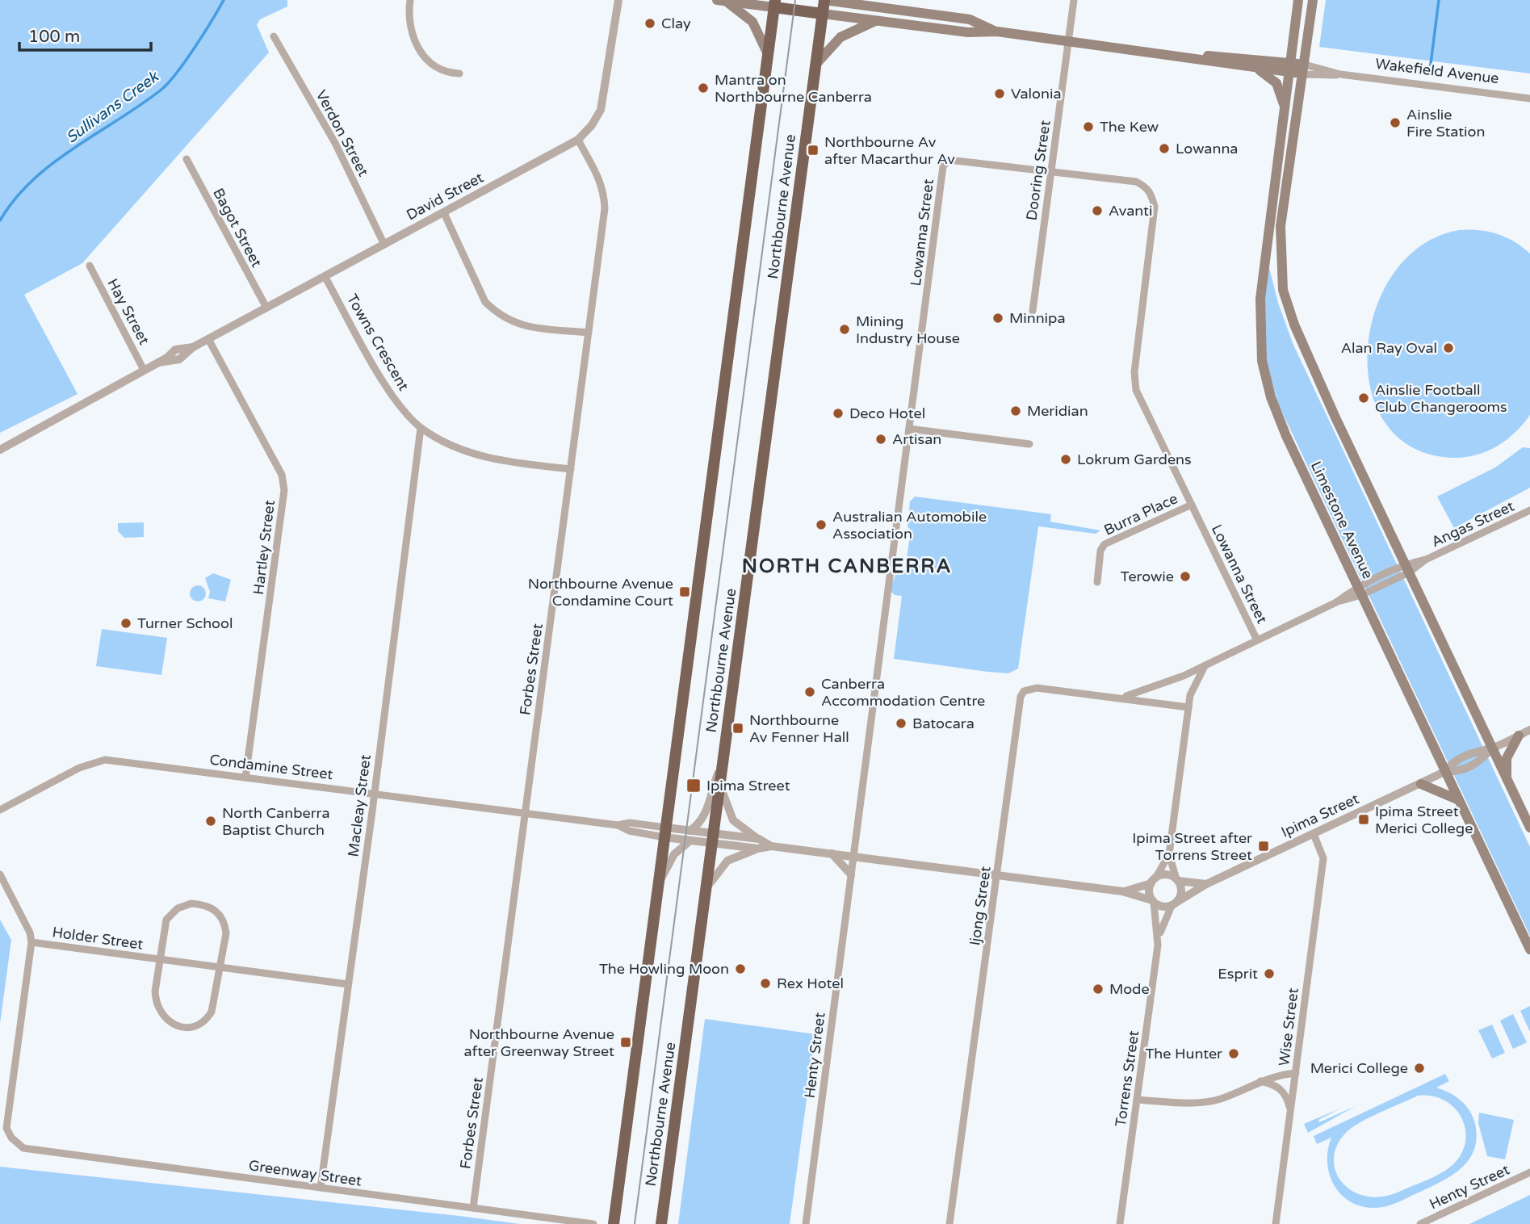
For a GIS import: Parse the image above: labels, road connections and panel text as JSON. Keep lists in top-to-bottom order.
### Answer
{
  "streets": {
    "highway": ["Northbourne Avenue"],
    "main road": ["Wakefield Avenue", "Limestone Avenue"],
    "street": [
      "Verdon Street",
      "Dooring Street",
      "David Street",
      "Bagot Street",
      "Lowanna Street",
      "Hay Street",
      "Towns Crescent",
      "Burra Place",
      "Angas Street",
      "Hartley Street",
      "Forbes Street",
      "Condamine Street",
      "Macleay Street",
      "Ipima Street",
      "Ijong Street",
      "Holder Street",
      "Wise Street",
      "Henty Street",
      "Torrens Street",
      "Greenway Street"
    ]
  },
  "crossings": [
    ["Wakefield Avenue", "Dooring Street"],
    ["Wakefield Avenue", "Northbourne Avenue"],
    ["Wakefield Avenue", "Limestone Avenue"],
    ["Verdon Street", "David Street"],
    ["Dooring Street", "Lowanna Street"],
    ["David Street", "Bagot Street"],
    ["David Street", "Hay Street"],
    ["David Street", "Towns Crescent"],
    ["David Street", "Hartley Street"],
    ["David Street", "Forbes Street"],
    ["Lowanna Street", "Burra Place"],
    ["Lowanna Street", "Ijong Street"],
    ["Lowanna Street", "Henty Street"],
    ["Towns Crescent", "Forbes Street"],
    ["Towns Crescent", "Macleay Street"],
    ["Limestone Avenue", "Ipima Street"],
    ["Limestone Avenue", "Ijong Street"],
    ["Angas Street", "Ijong Street"],
    ["Hartley Street", "Condamine Street"],
    ["Forbes Street", "Condamine Street"],
    ["Forbes Street", "Greenway Street"],
    ["Condamine Street", "Macleay Street"],
    ["Macleay Street", "Holder Street"],
    ["Macleay Street", "Greenway Street"],
    ["Ipima Street", "Wise Street"],
    ["Ipima Street", "Torrens Street"],
    ["Holder Street", "Greenway Street"]
  ],
  "districts": ["NORTH CANBERRA"],
  "water": ["Sullivans Creek"],
  "places": {
    "other": [
      "Clay",
      "Mantra on Northbourne Canberra",
      "Valonia",
      "Ainslie Fire Station",
      "The Kew",
      "Lowanna",
      "Avanti",
      "Minnipa",
      "Mining Industry House",
      "Alan Ray Oval",
      "Ainslie Football Club Changerooms",
      "Meridian",
      "Deco Hotel",
      "Artisan",
      "Lokrum Gardens",
      "Australian Automobile Association",
      "Terowie",
      "Turner School",
      "Canberra Accommodation Centre",
      "Batocara",
      "North Canberra Baptist Church",
      "The Howling Moon",
      "Esprit",
      "Rex Hotel",
      "Mode",
      "The Hunter",
      "Merici College"
    ],
    "transit": [
      "Northbourne Av after Macarthur Av",
      "Northbourne Avenue Condamine Court",
      "Northbourne Av Fenner Hall",
      "Ipima Street",
      "Ipima Street Merici College",
      "Ipima Street after Torrens Street",
      "Northbourne Avenue after Greenway Street"
    ]
  },
  "scale_bar": "100 m"
}
